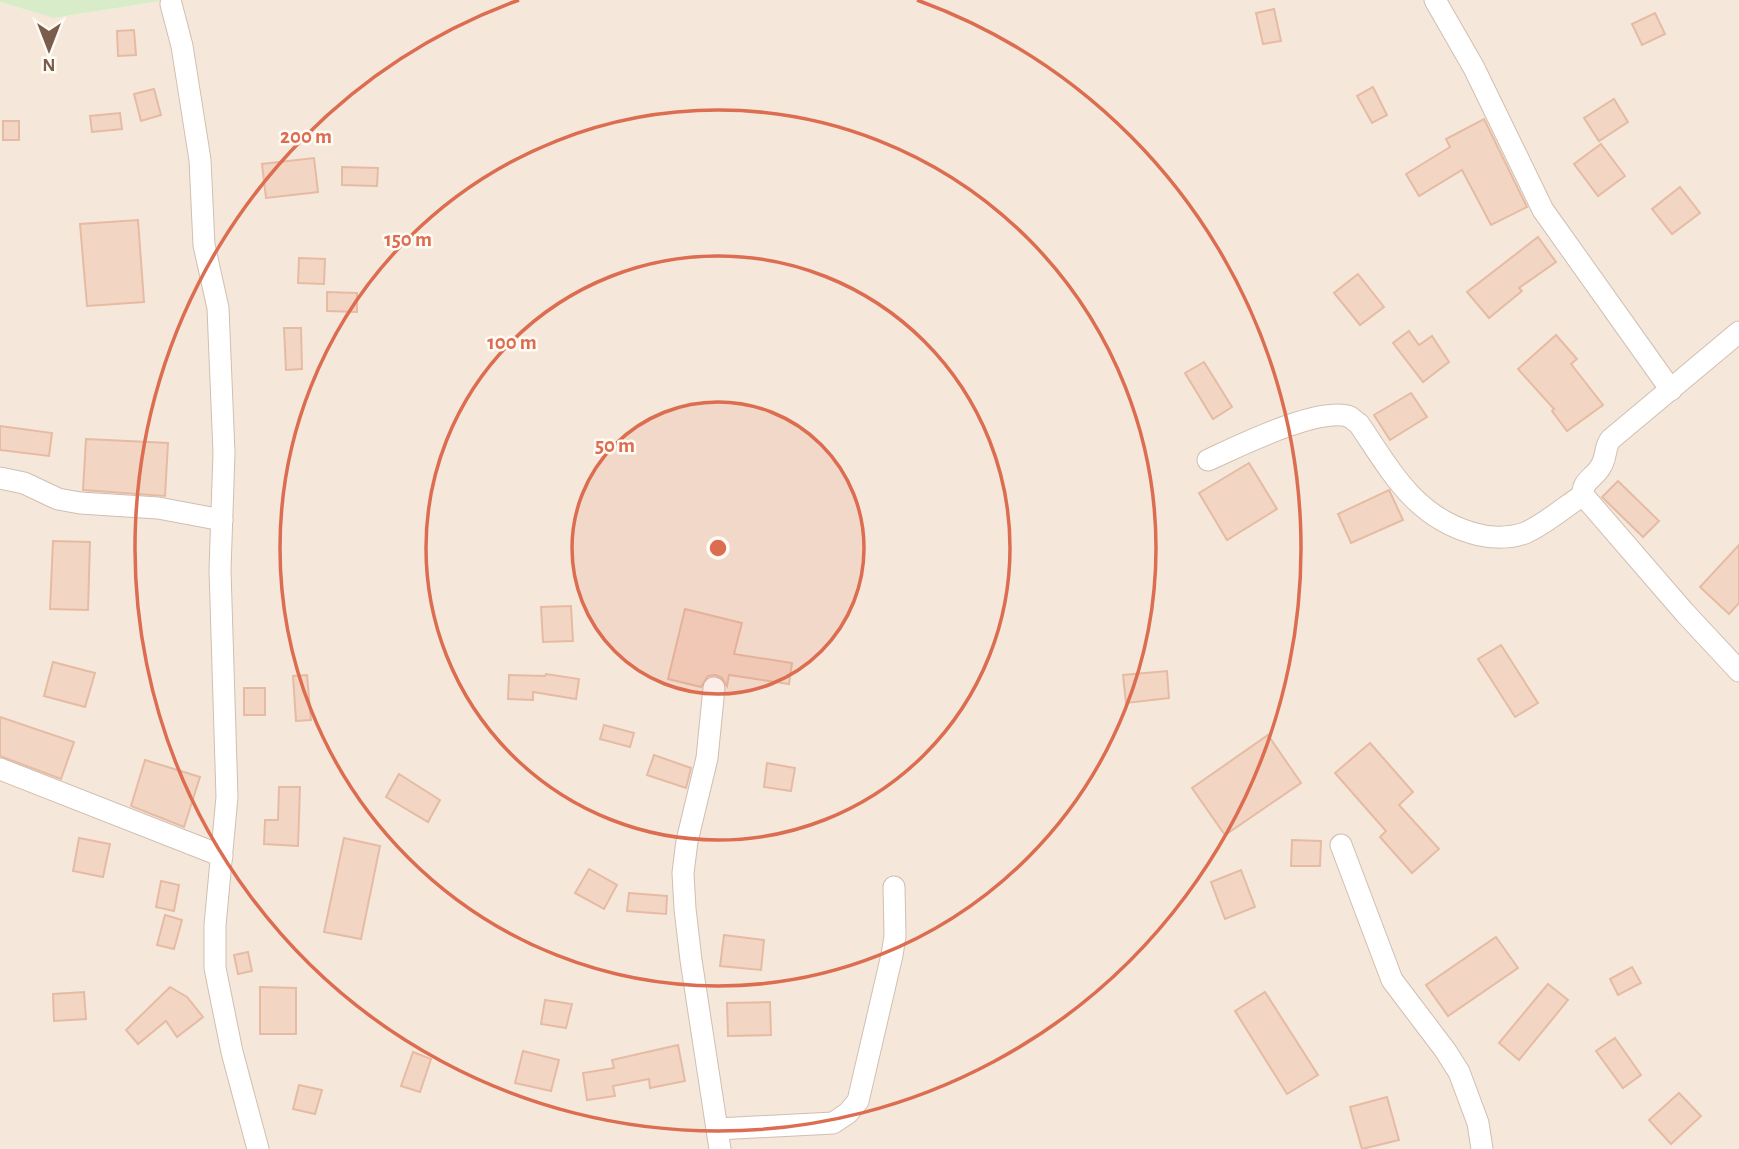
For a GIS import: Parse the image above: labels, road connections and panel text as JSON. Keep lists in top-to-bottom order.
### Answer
{
  "north": "bottom",
  "rings": [
    "200 m",
    "150 m",
    "100 m",
    "50 m"
  ]
}
